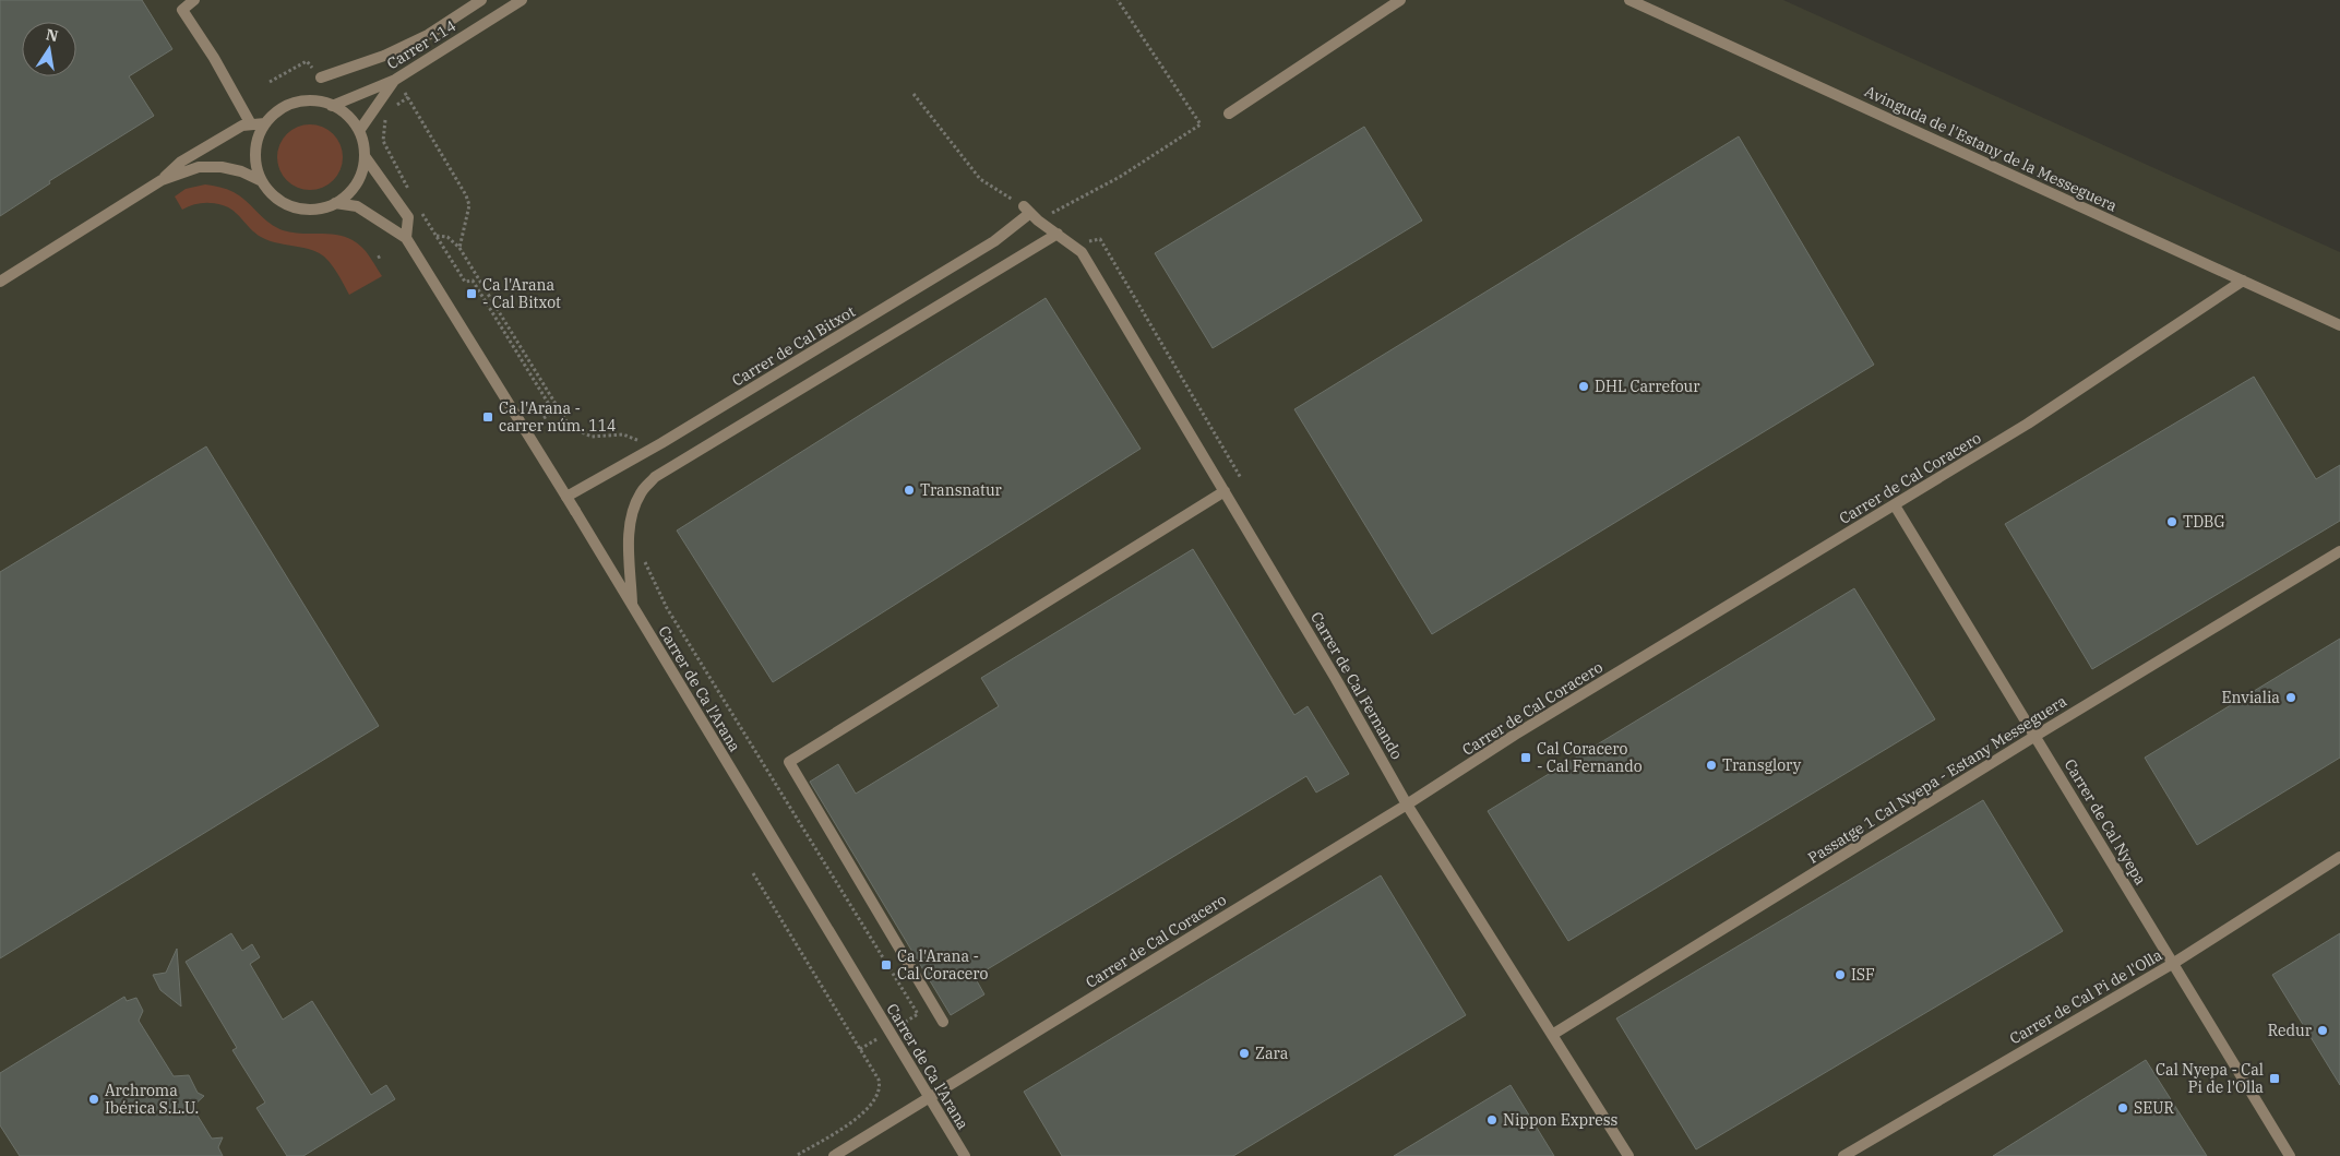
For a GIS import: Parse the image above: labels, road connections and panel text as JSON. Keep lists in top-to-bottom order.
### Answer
{
  "streets": {
    "street": [
      "Carrer 114",
      "Avinguda de l'Estany de la Messeguera",
      "Carrer de Cal Bitxot",
      "Carrer de Cal Coracero",
      "Carrer de Cal Fernando",
      "Carrer de Ca l'Arana",
      "Passatge 1 Cal Nyepa - Estany Messeguera",
      "Carrer de Cal Nyepa",
      "Carrer de Cal Pi de l'Olla"
    ]
  },
  "crossings": [
    ["Carrer 114", "Carrer de Ca l'Arana"],
    ["Avinguda de l'Estany de la Messeguera", "Carrer de Cal Coracero"],
    ["Carrer de Cal Bitxot", "Carrer de Cal Fernando"],
    ["Carrer de Cal Bitxot", "Carrer de Ca l'Arana"],
    ["Carrer de Cal Coracero", "Carrer de Cal Fernando"],
    ["Carrer de Cal Coracero", "Carrer de Ca l'Arana"],
    ["Carrer de Cal Coracero", "Carrer de Cal Nyepa"],
    ["Carrer de Cal Fernando", "Passatge 1 Cal Nyepa - Estany Messeguera"],
    ["Passatge 1 Cal Nyepa - Estany Messeguera", "Carrer de Cal Nyepa"],
    ["Carrer de Cal Nyepa", "Carrer de Cal Pi de l'Olla"]
  ],
  "places": {
    "transit": [
      "Ca l'Arana - Cal Bitxot",
      "Ca l'Arana - carrer núm. 114",
      "Cal Coracero - Cal Fernando",
      "Ca l'Arana - Cal Coracero",
      "Cal Nyepa - Cal Pi de l'Olla"
    ],
    "other": [
      "DHL Carrefour",
      "Transnatur",
      "TDBG",
      "Envialia",
      "Transglory",
      "ISF",
      "Redur",
      "Zara",
      "Archroma Ibérica S.L.U.",
      "SEUR",
      "Nippon Express"
    ]
  },
  "north": "top"
}
